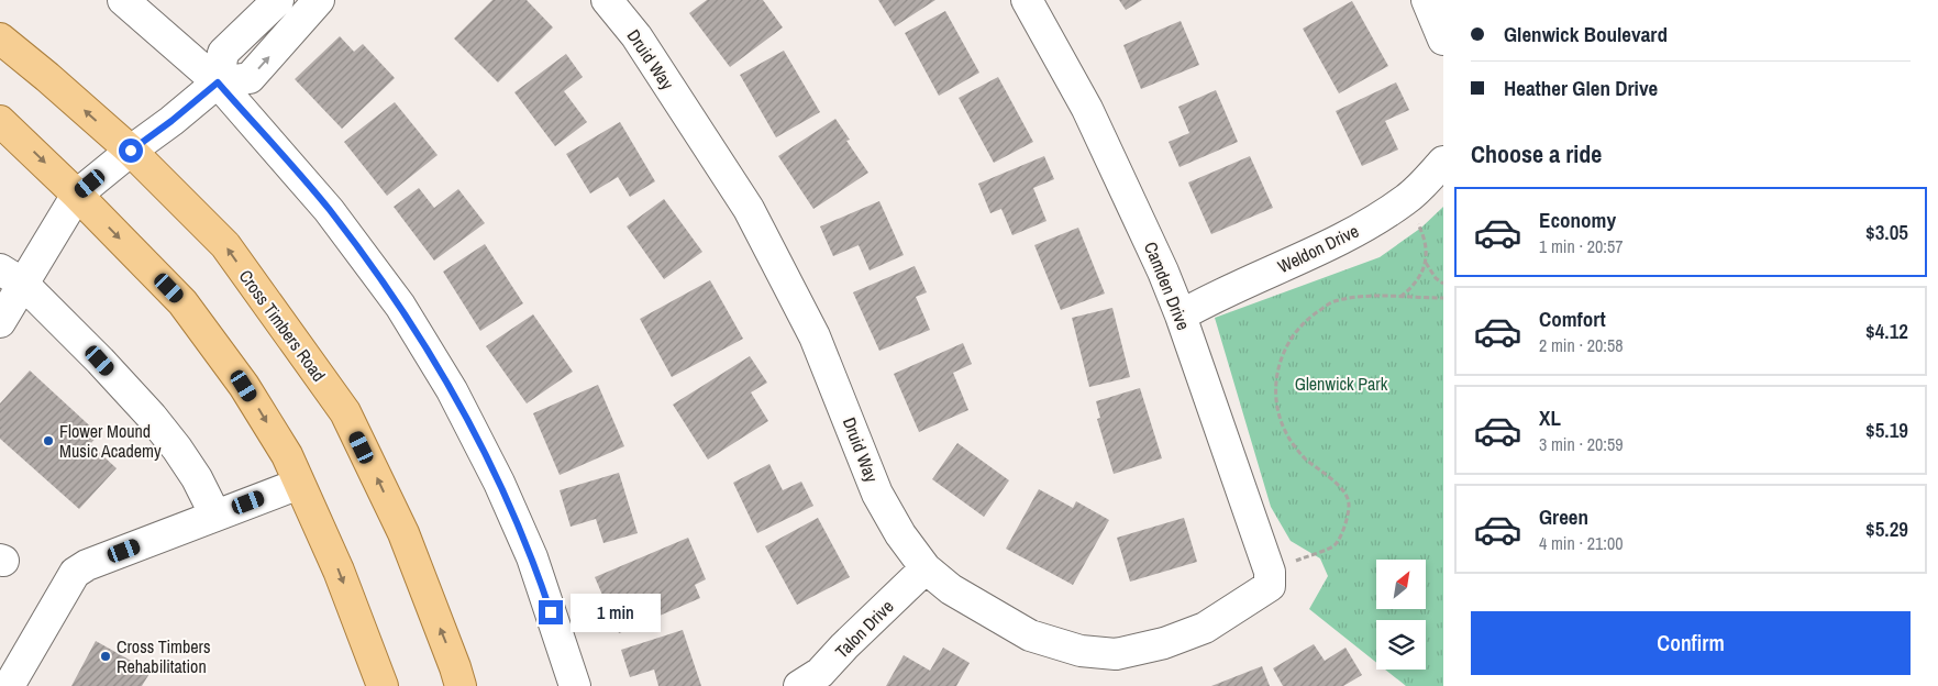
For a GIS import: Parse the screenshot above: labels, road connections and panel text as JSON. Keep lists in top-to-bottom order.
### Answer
{
  "streets": {
    "main road": ["Cross Timbers Road"],
    "street": [
      "Druid Way",
      "Weldon Drive",
      "Camden Drive",
      "Talon Drive"
    ]
  },
  "crossings": [
    ["Druid Way", "Camden Drive"],
    ["Druid Way", "Talon Drive"],
    ["Weldon Drive", "Camden Drive"]
  ],
  "parks": ["Glenwick Park"],
  "places": ["Flower Mound Music Academy", "Cross Timbers Rehabilitation"],
  "north": "top right",
  "page": {
    "banner": ["Glenwick Boulevard", "Heather Glen Drive"],
    "heading": "Choose a ride",
    "list": [
      {
        "name": "Economy",
        "note": "1 min · 20:57",
        "value": "$3.05"
      },
      {
        "name": "Comfort",
        "note": "2 min · 20:58",
        "value": "$4.12"
      },
      {
        "name": "XL",
        "note": "3 min · 20:59",
        "value": "$5.19"
      },
      {
        "name": "Green",
        "note": "4 min · 21:00",
        "value": "$5.29"
      }
    ],
    "bubble": "1 min",
    "buttons": "Confirm"
  }
}
